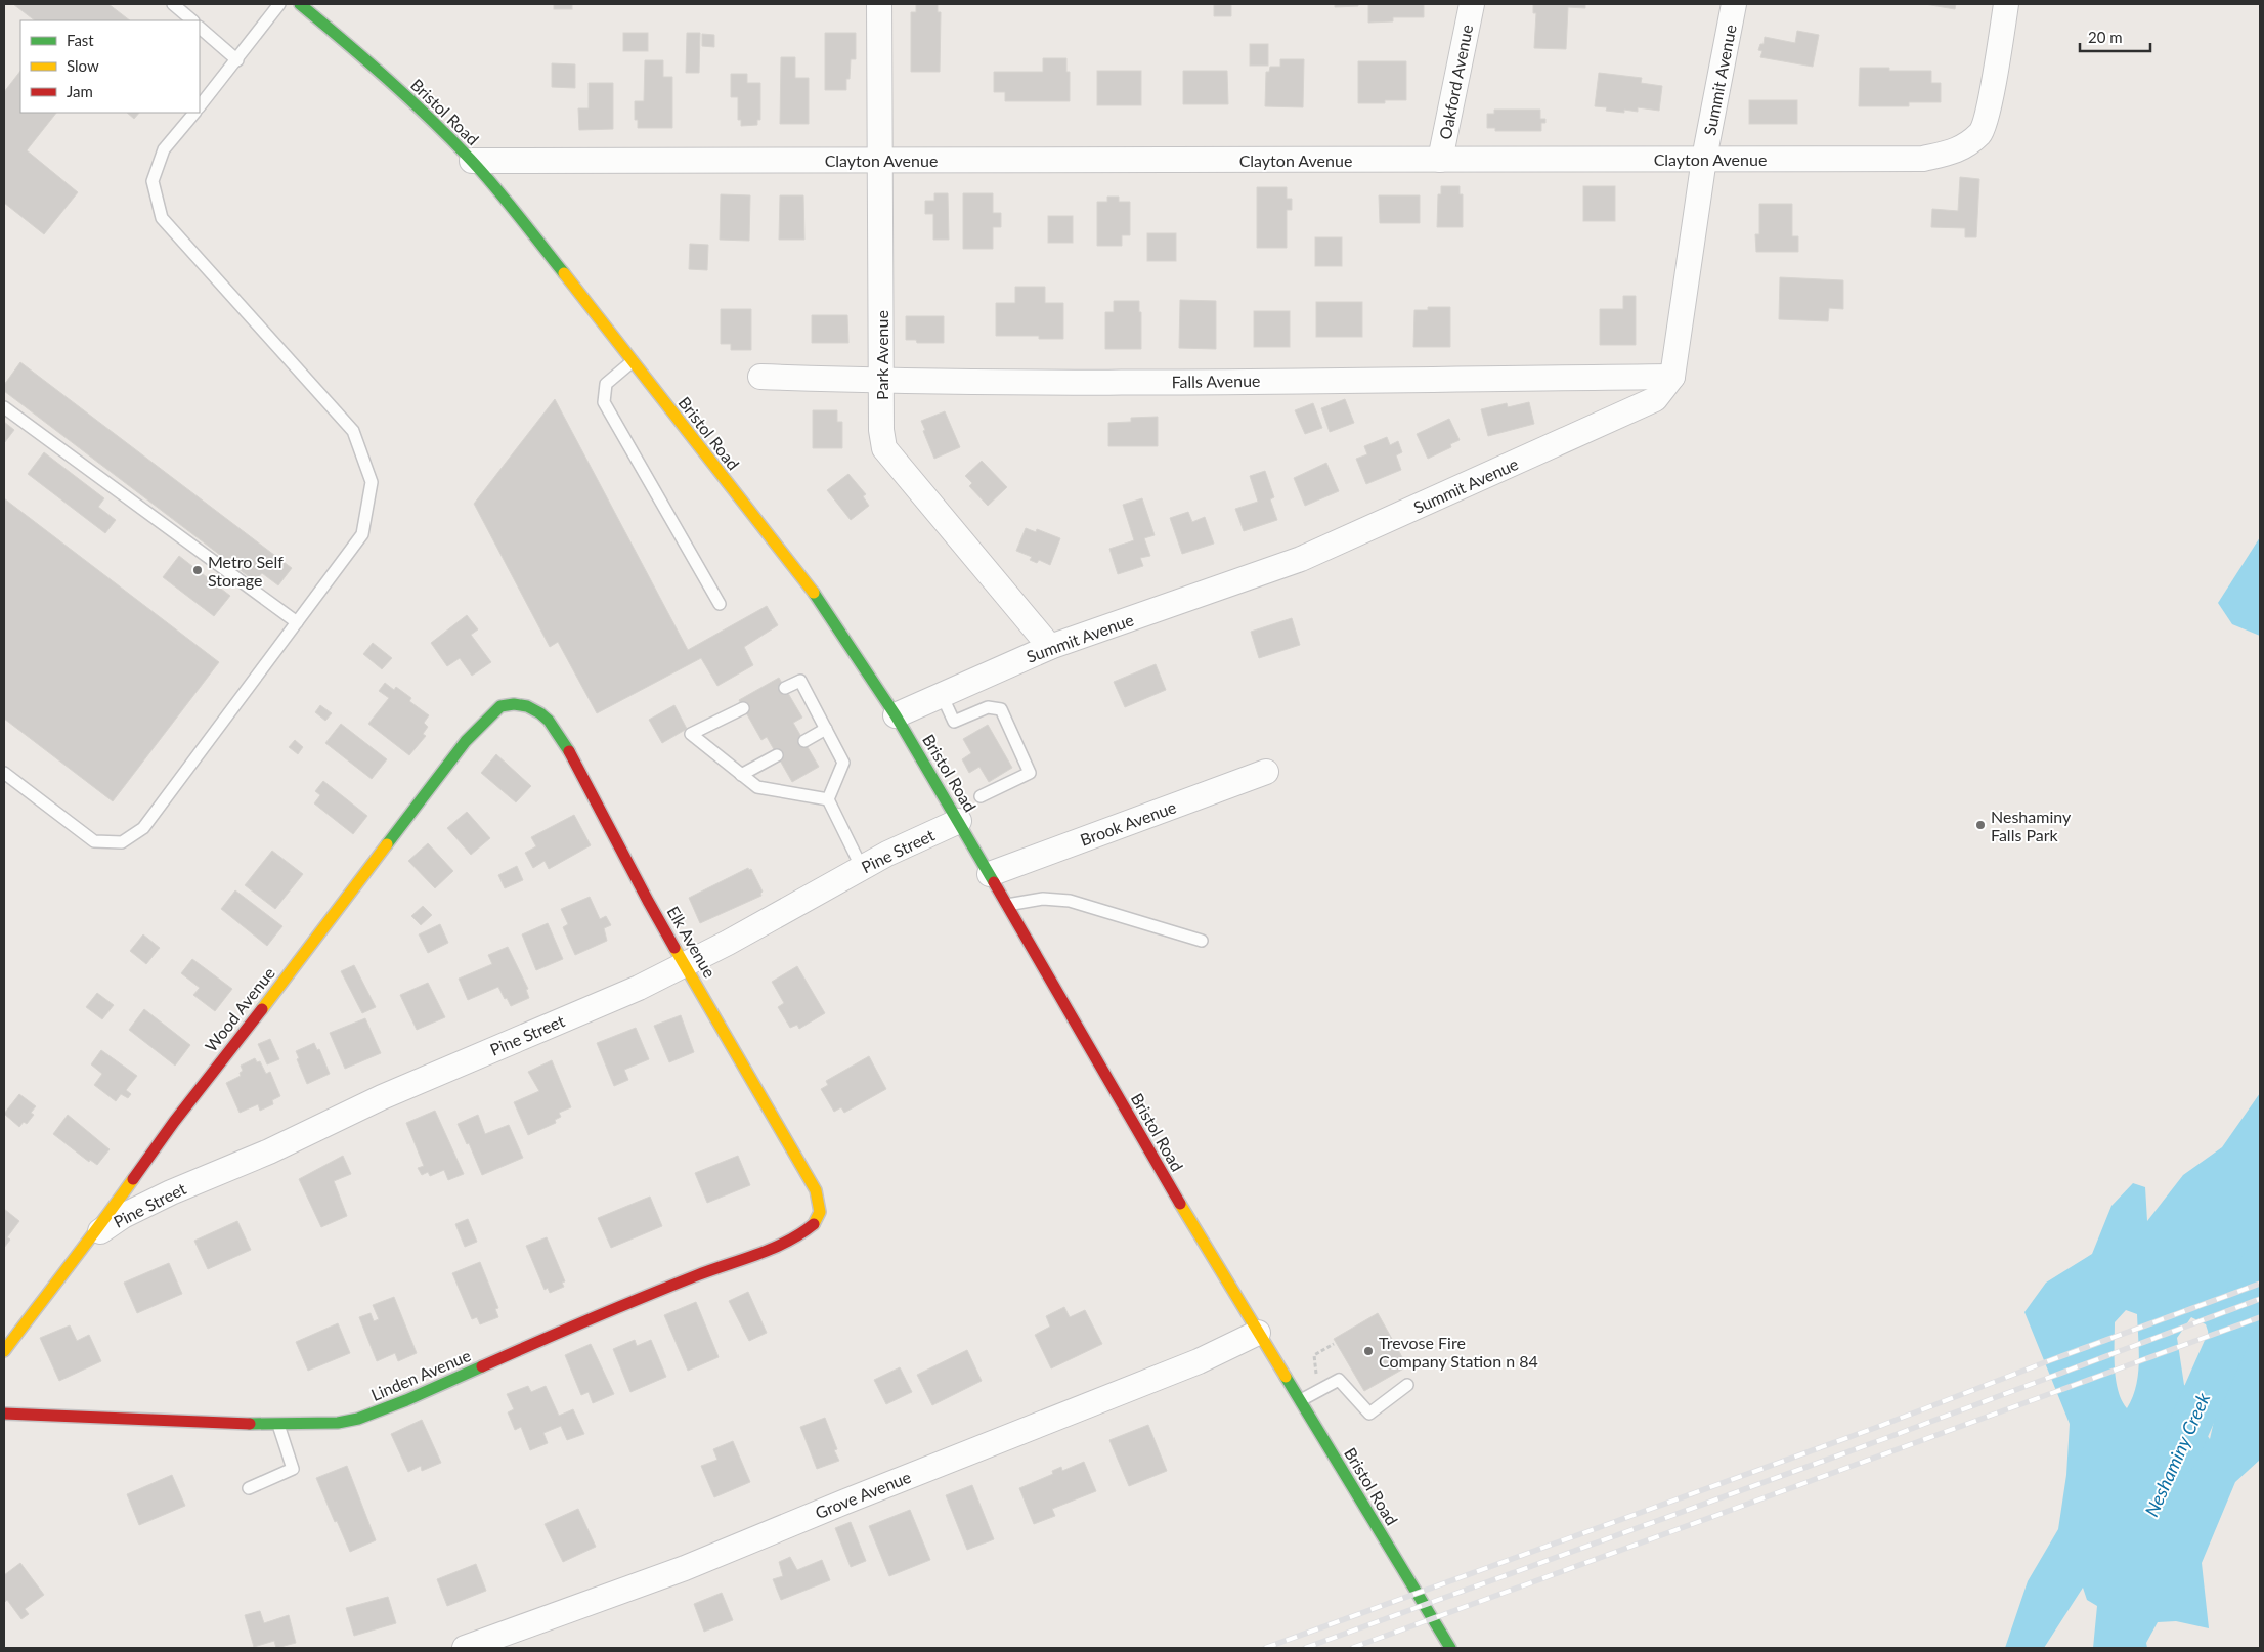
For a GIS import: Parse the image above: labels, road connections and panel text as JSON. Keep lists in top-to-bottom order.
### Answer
{
  "streets": {
    "street": [
      "Summit Avenue",
      "Oakford Avenue",
      "Bristol Road",
      "Clayton Avenue",
      "Park Avenue",
      "Falls Avenue",
      "Brook Avenue",
      "Pine Street",
      "Elk Avenue",
      "Wood Avenue",
      "Linden Avenue",
      "Grove Avenue"
    ]
  },
  "crossings": [
    ["Summit Avenue", "Bristol Road"],
    ["Summit Avenue", "Clayton Avenue"],
    ["Summit Avenue", "Park Avenue"],
    ["Summit Avenue", "Falls Avenue"],
    ["Oakford Avenue", "Clayton Avenue"],
    ["Bristol Road", "Clayton Avenue"],
    ["Bristol Road", "Brook Avenue"],
    ["Bristol Road", "Pine Street"],
    ["Bristol Road", "Grove Avenue"],
    ["Clayton Avenue", "Park Avenue"],
    ["Park Avenue", "Falls Avenue"],
    ["Pine Street", "Elk Avenue"],
    ["Pine Street", "Wood Avenue"],
    ["Elk Avenue", "Wood Avenue"],
    ["Elk Avenue", "Linden Avenue"]
  ],
  "water": ["Neshaminy Creek"],
  "places": ["Metro Self Storage", "Neshaminy Falls Park", "Trevose Fire Company Station n 84"],
  "legend": ["Fast", "Slow", "Jam"],
  "scale_bar": "20 m"
}
